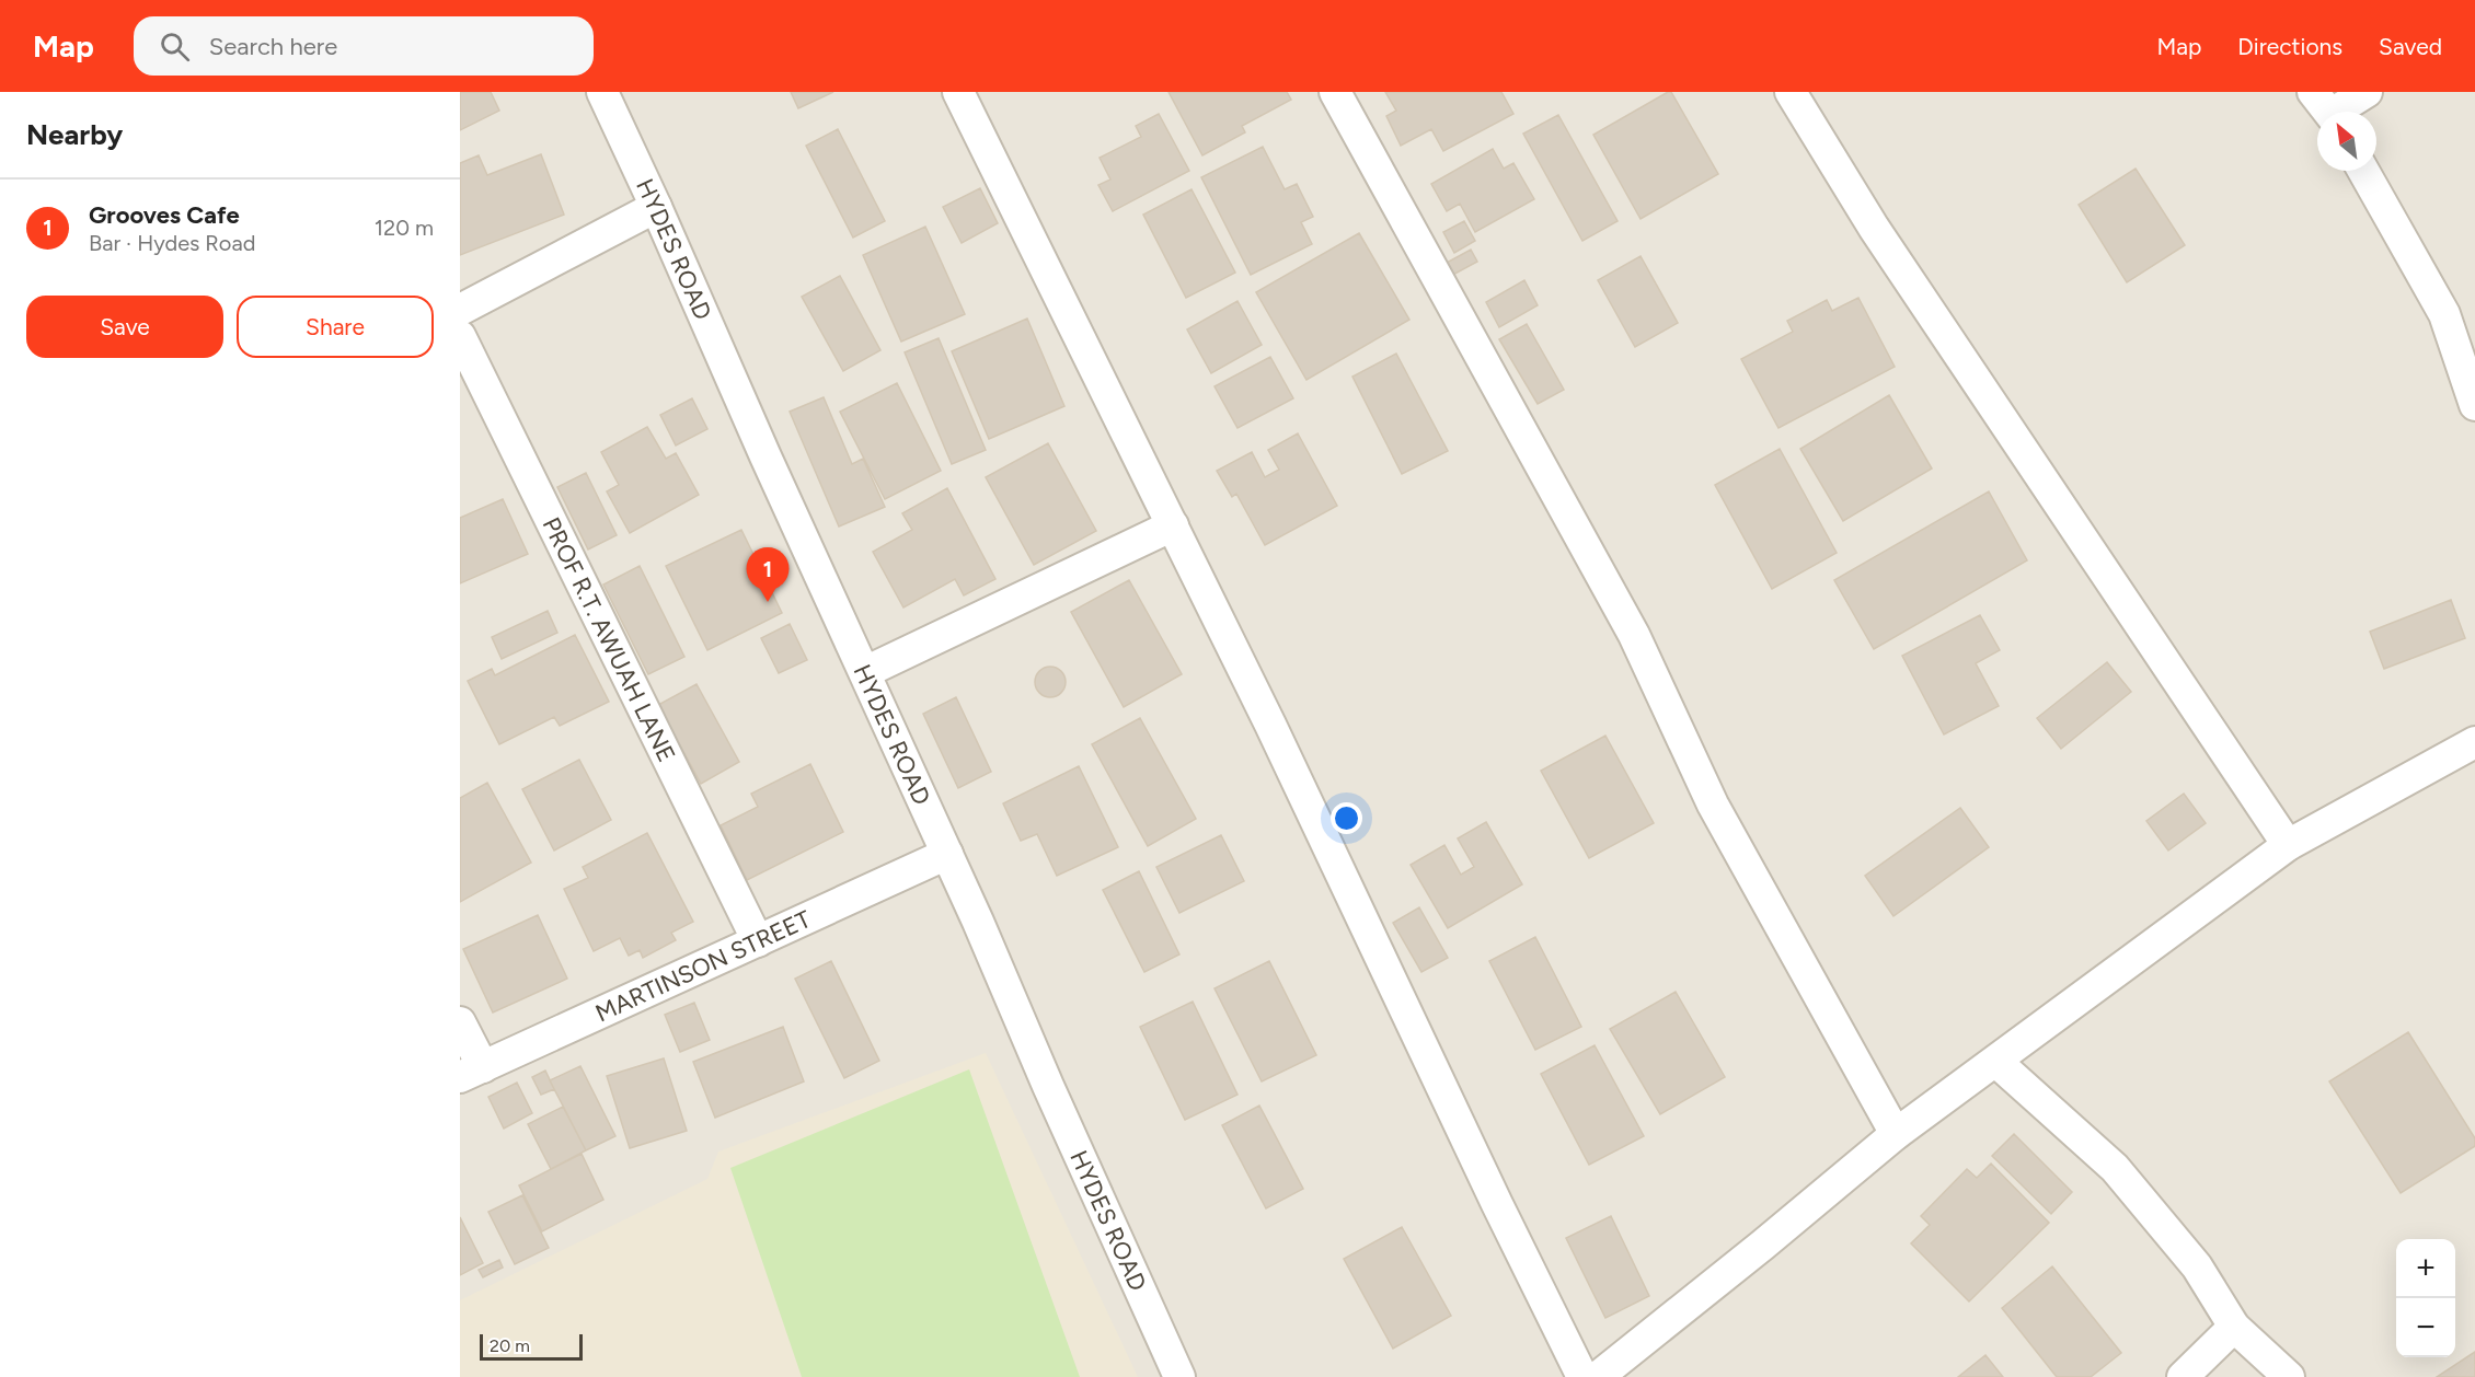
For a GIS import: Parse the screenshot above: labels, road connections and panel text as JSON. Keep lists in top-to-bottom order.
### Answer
{
  "streets": {
    "street": ["HYDES ROAD", "PROF R.T. AWUAH LANE", "MARTINSON STREET"]
  },
  "crossings": [
    ["HYDES ROAD", "MARTINSON STREET"],
    ["PROF R.T. AWUAH LANE", "MARTINSON STREET"]
  ],
  "scale_bar": "20 m",
  "north": "top left",
  "page": {
    "header": "Map",
    "search": "Search here",
    "nav": ["Map", "Directions", "Saved"],
    "heading": "Nearby",
    "list": [
      {
        "mark": "1",
        "name": "Grooves Cafe",
        "note": "Bar · Hydes Road",
        "value": "120 m"
      }
    ],
    "buttons": ["Save", "Share"],
    "pins": "1",
    "map_buttons": ["+", "−"],
    "scale": "20 m"
  }
}
